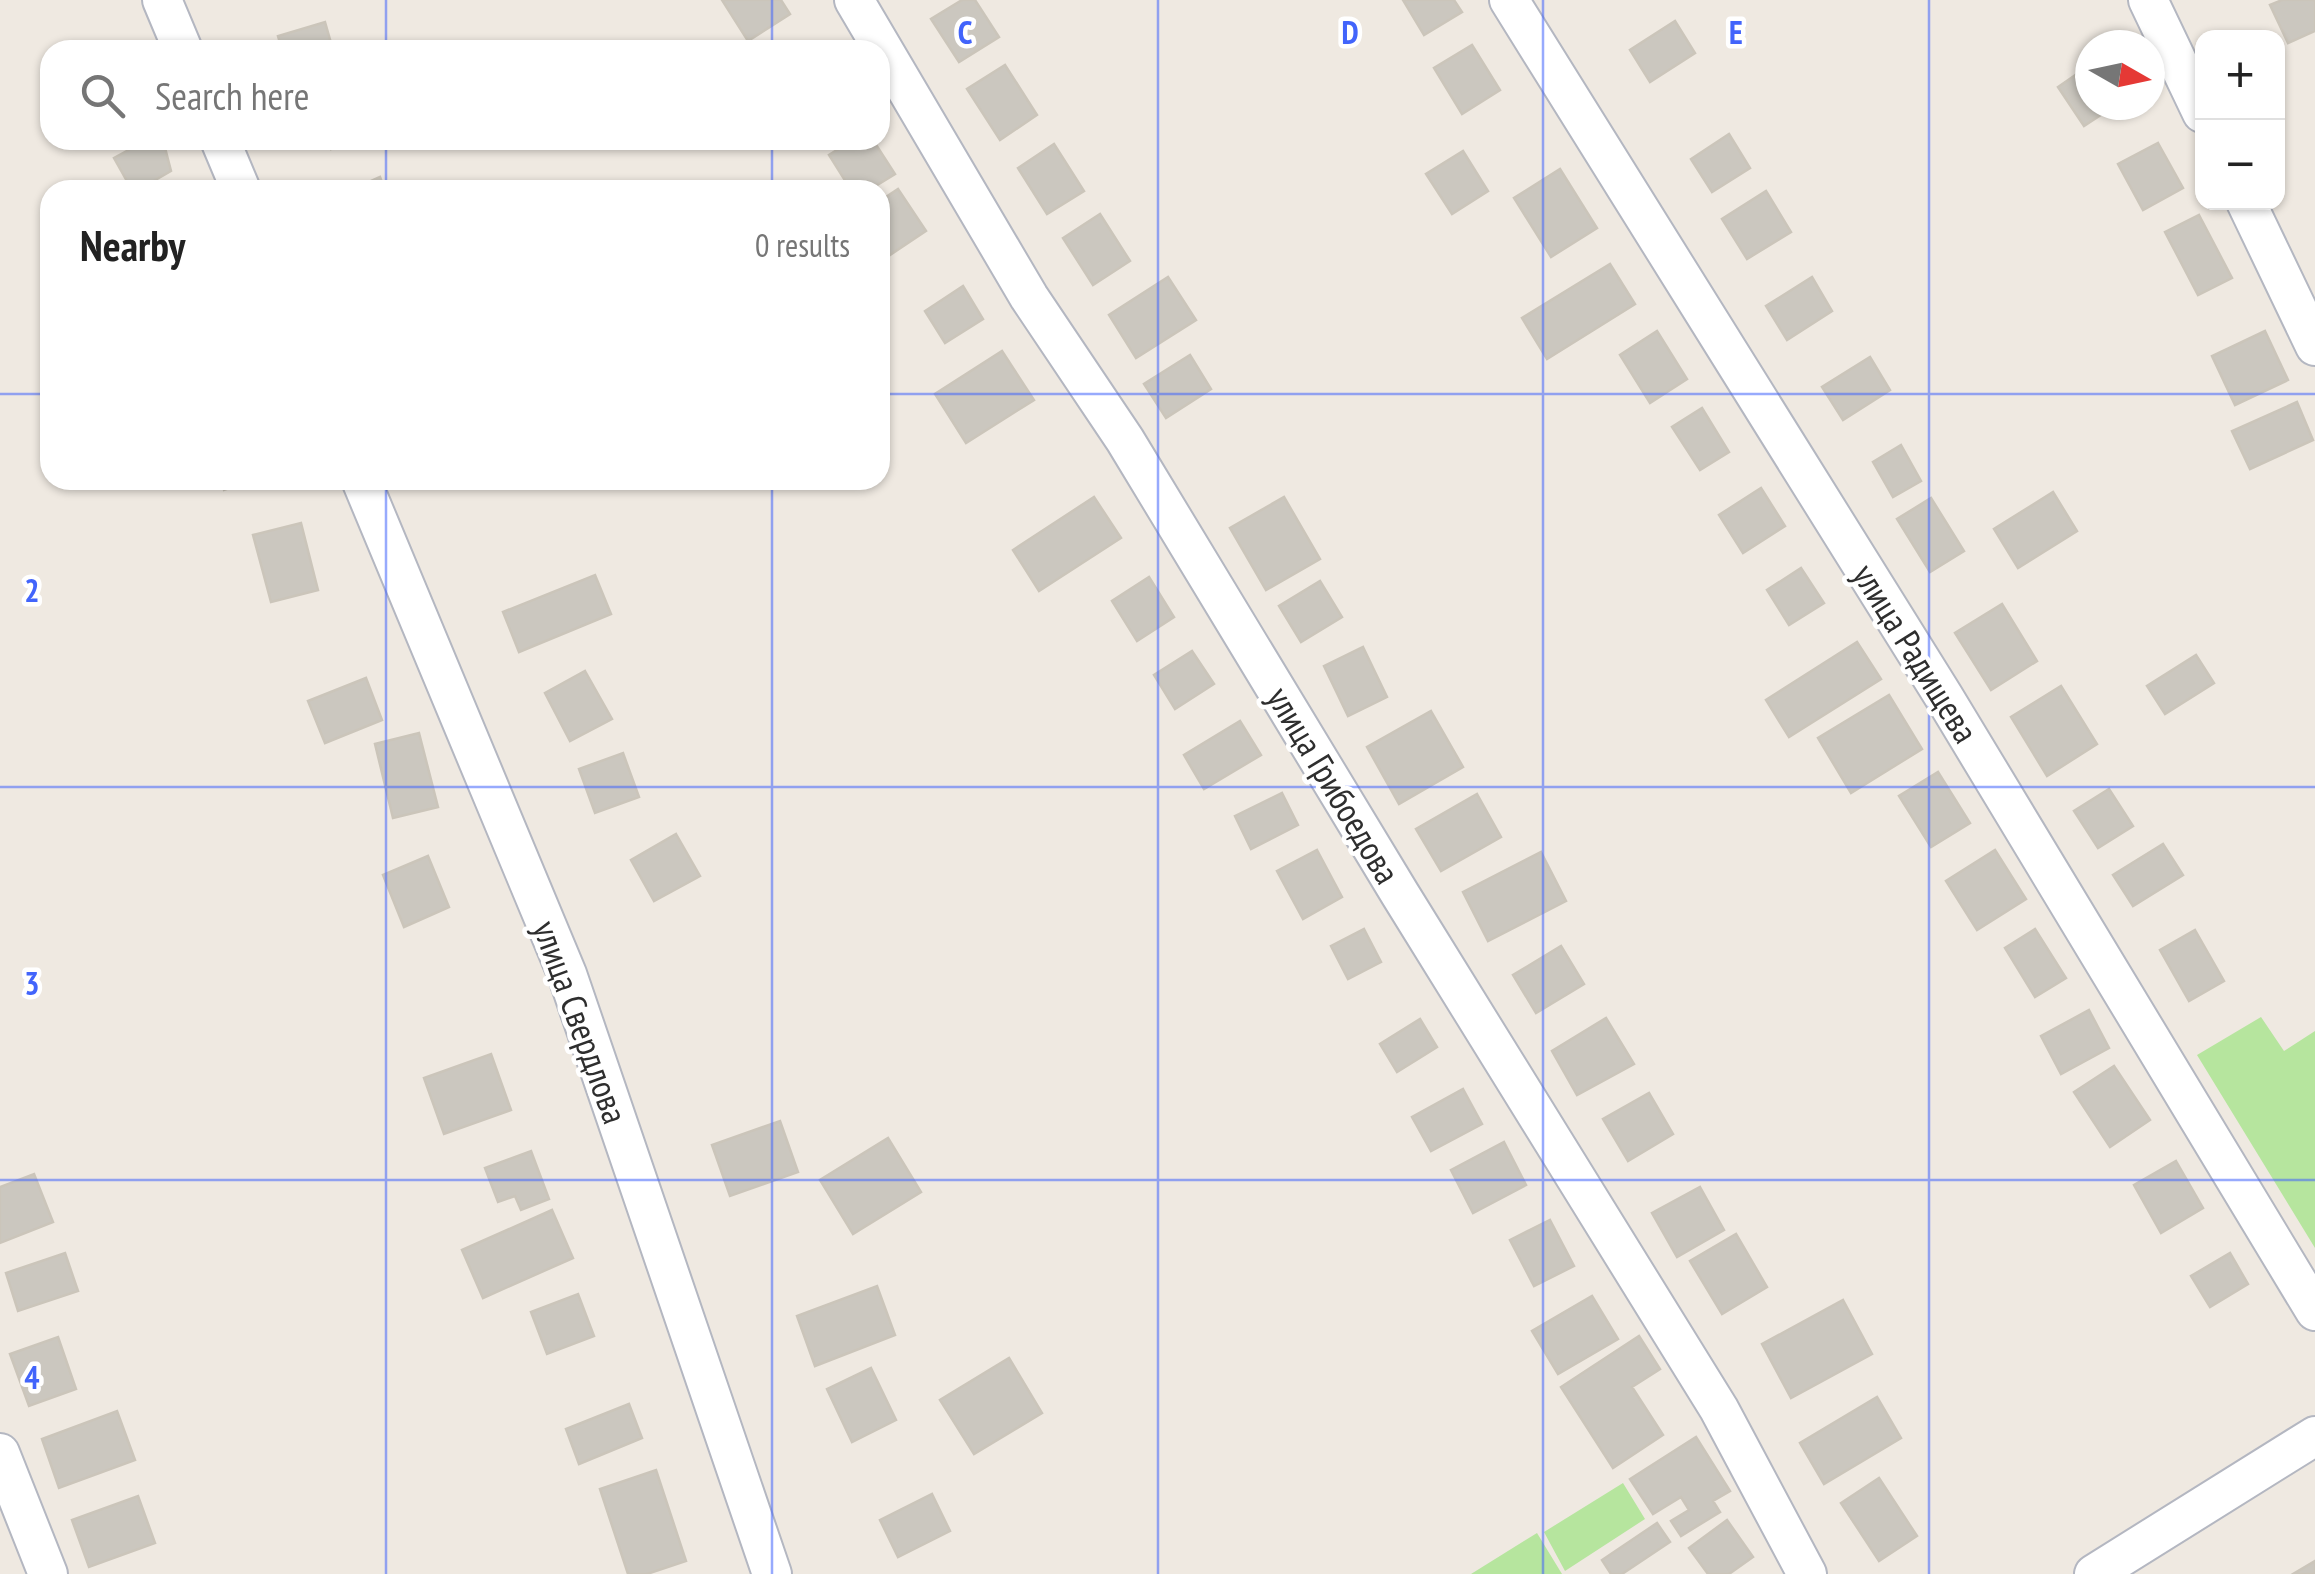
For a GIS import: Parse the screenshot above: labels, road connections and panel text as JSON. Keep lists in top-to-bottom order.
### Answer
{
  "streets": {
    "street": ["улица Радищева", "улица Грибоедова", "улица Свердлова"]
  },
  "north": "right",
  "page": {
    "map_buttons": ["+", "−"],
    "search": "Search here",
    "heading": ["Nearby", "0 results"]
  },
  "grid": {
    "columns": ["C", "D", "E"],
    "rows": ["2", "3", "4"]
  }
}
